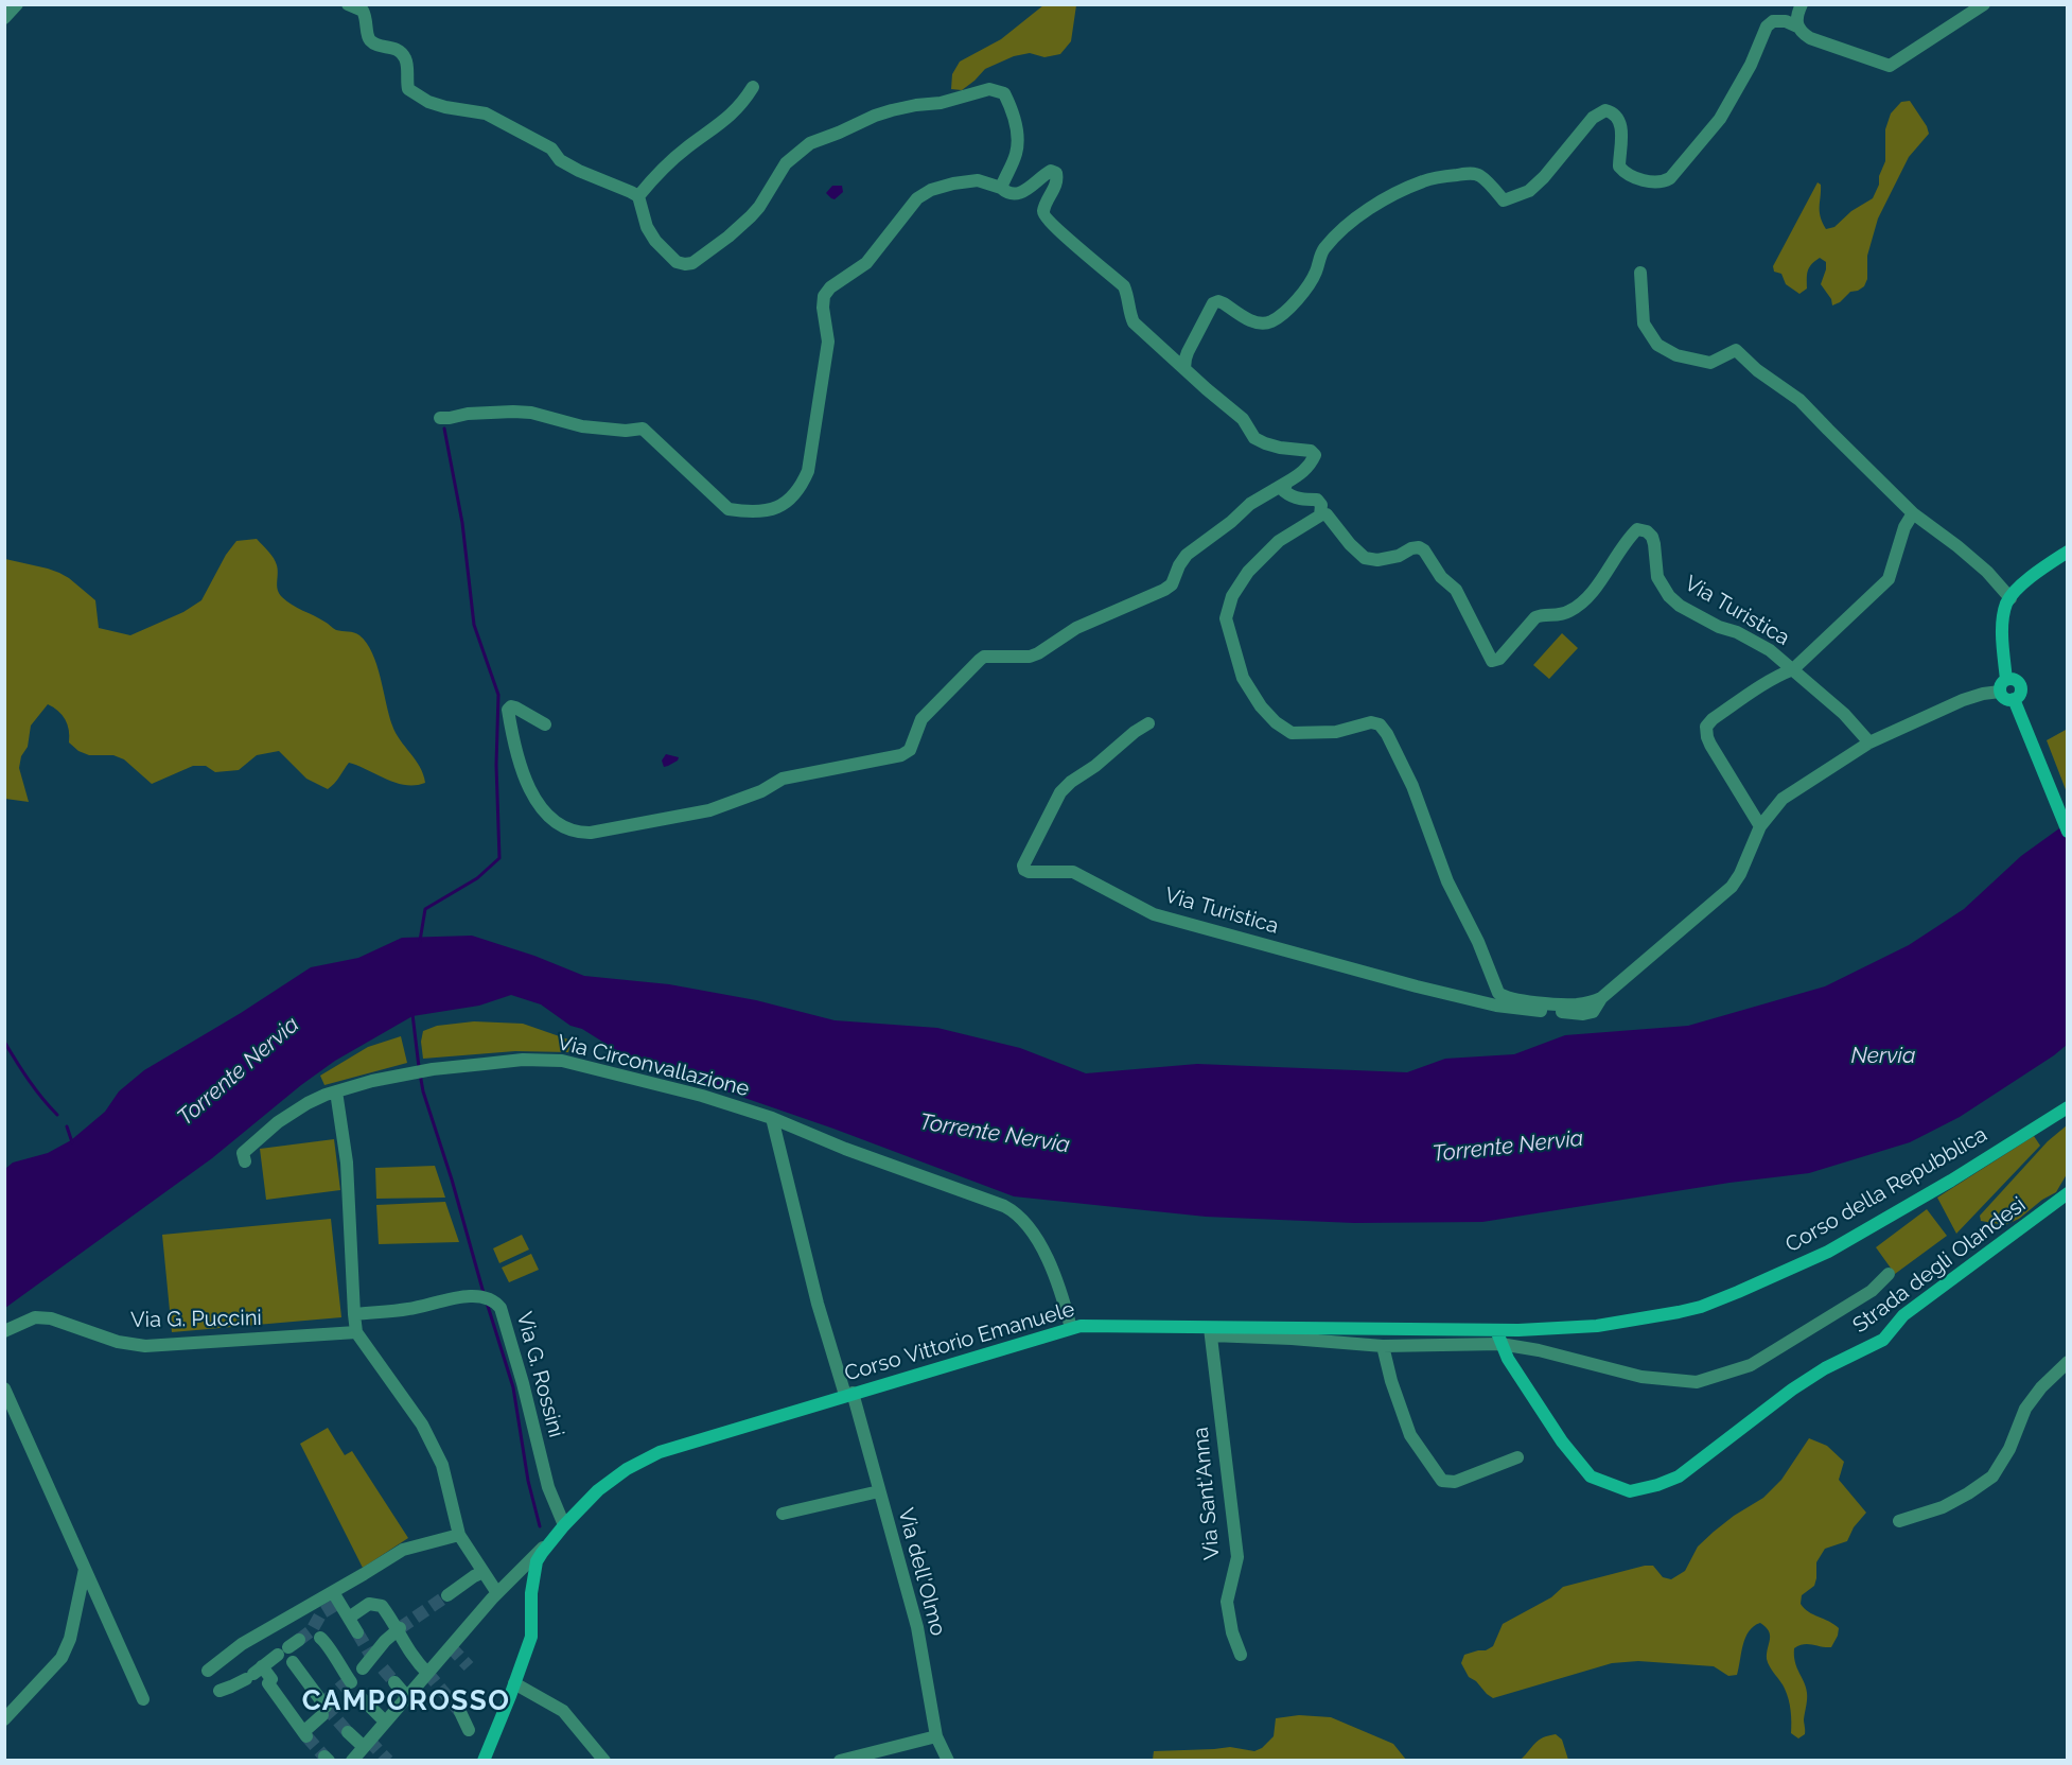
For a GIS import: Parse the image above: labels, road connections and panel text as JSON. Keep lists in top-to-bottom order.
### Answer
{
  "streets": {
    "main road": ["Corso della Repubblica", "Strada degli Olandesi", "Corso Vittorio Emanuele"],
    "street": [
      "Via Turistica",
      "Via Circonvallazione",
      "Via G. Puccini",
      "Via G. Rossini",
      "Via Sant'Anna",
      "Via dell'Olmo"
    ]
  },
  "crossings": [
    ["Via Circonvallazione", "Corso Vittorio Emanuele"],
    ["Via Circonvallazione", "Via dell'Olmo"],
    ["Corso della Repubblica", "Strada degli Olandesi"],
    ["Corso della Repubblica", "Corso Vittorio Emanuele"],
    ["Strada degli Olandesi", "Corso Vittorio Emanuele"],
    ["Corso Vittorio Emanuele", "Via G. Rossini"],
    ["Corso Vittorio Emanuele", "Via Sant'Anna"],
    ["Corso Vittorio Emanuele", "Via dell'Olmo"]
  ],
  "districts": ["CAMPOROSSO"],
  "water": ["Nervia", "Torrente Nervia"]
}
